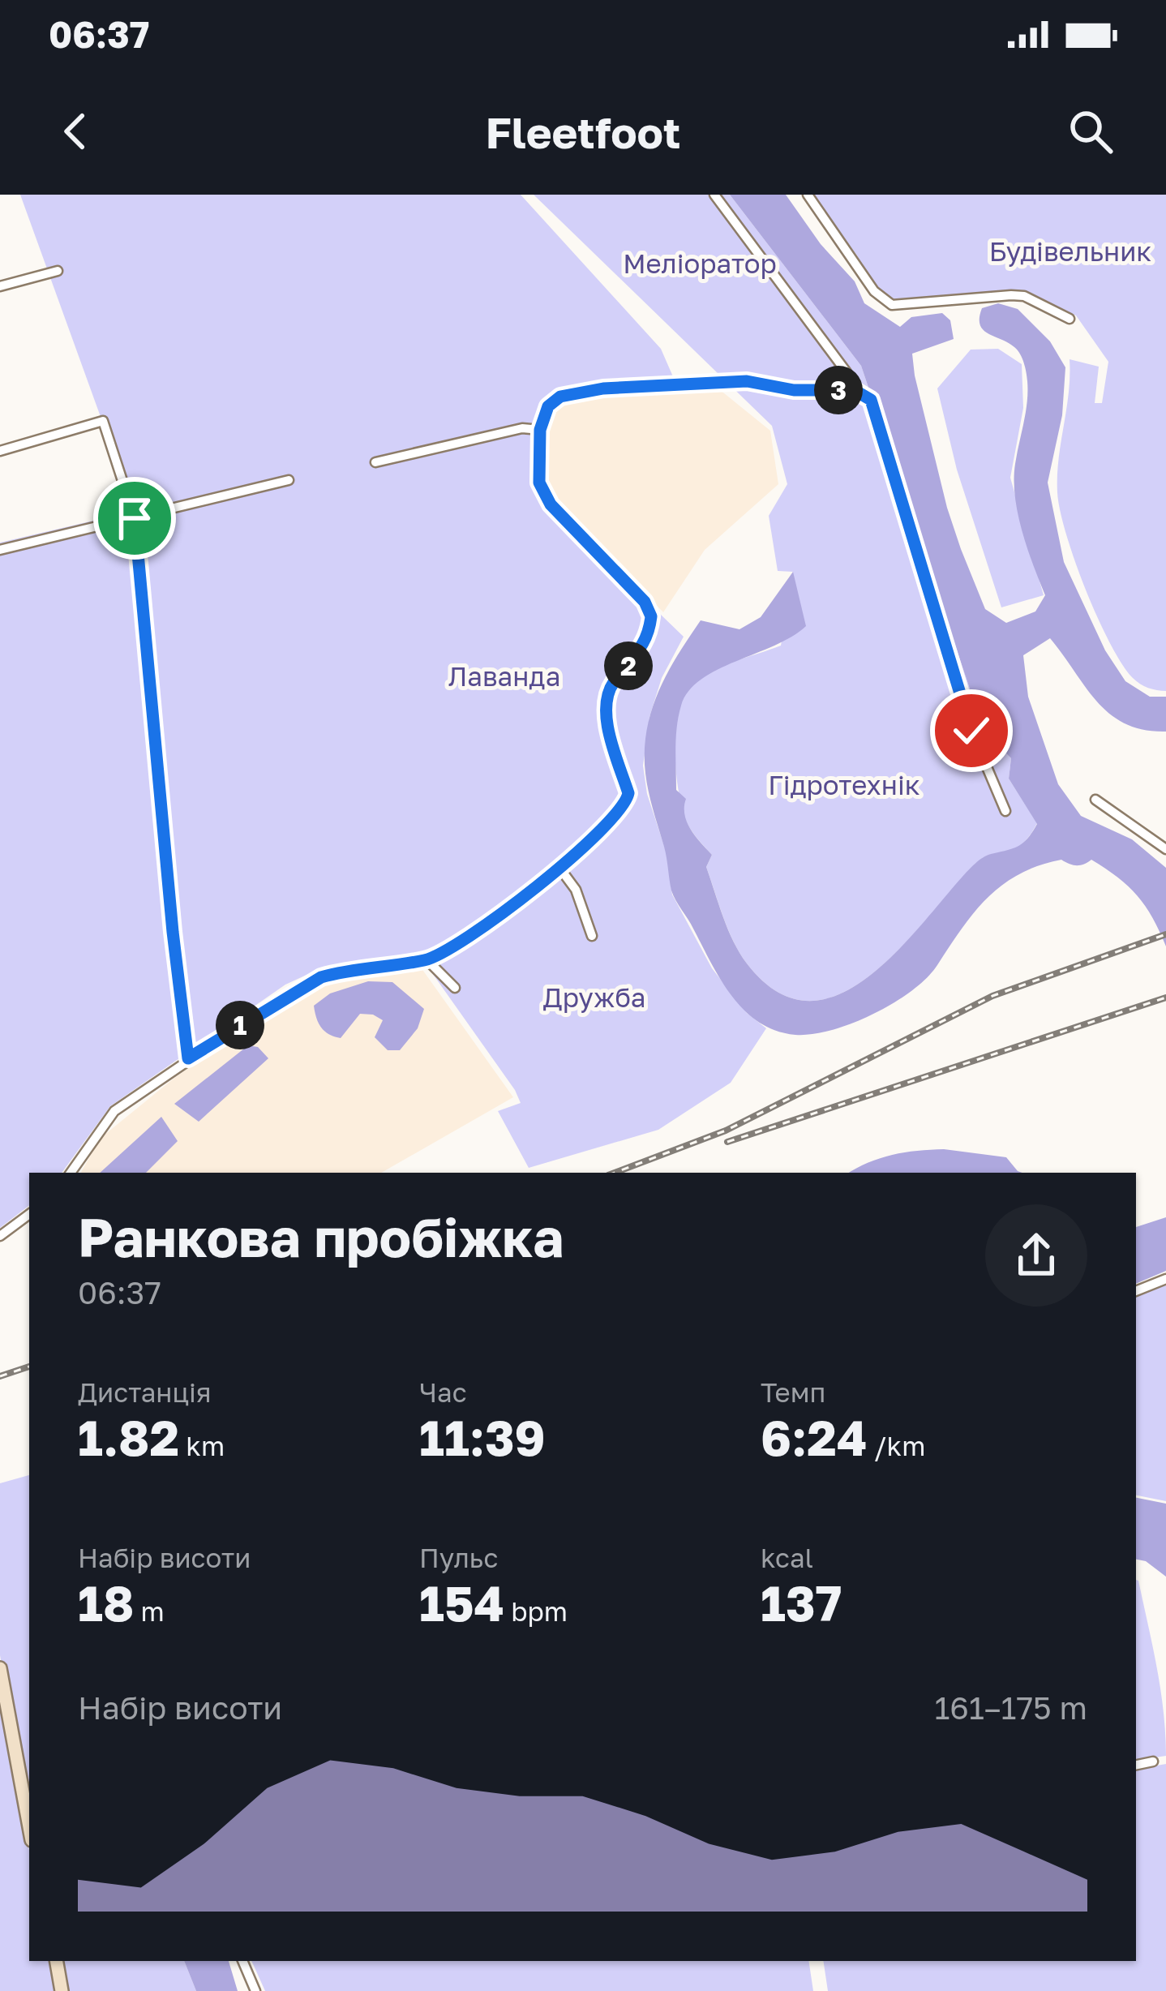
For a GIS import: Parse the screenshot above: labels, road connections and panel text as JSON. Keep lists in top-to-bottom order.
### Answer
{
  "parks": [
    "Будівельник",
    "Меліоратор",
    "Лаванда",
    "Гідротехнік",
    "Дружба"
  ],
  "page": {
    "status": "06:37",
    "header": "Fleetfoot",
    "pins": ["3", "2", "1"],
    "heading": ["Ранкова пробіжка", "06:37"],
    "stats": [
      ["Дистанція", "1.82 km"],
      ["Час", "11:39"],
      ["Темп", "6:24 /km"],
      ["Набір висоти", "18 m"],
      ["Пульс", "154 bpm"],
      ["kcal", "137"]
    ],
    "chart": ["Набір висоти", "161–175 m"]
  }
}
